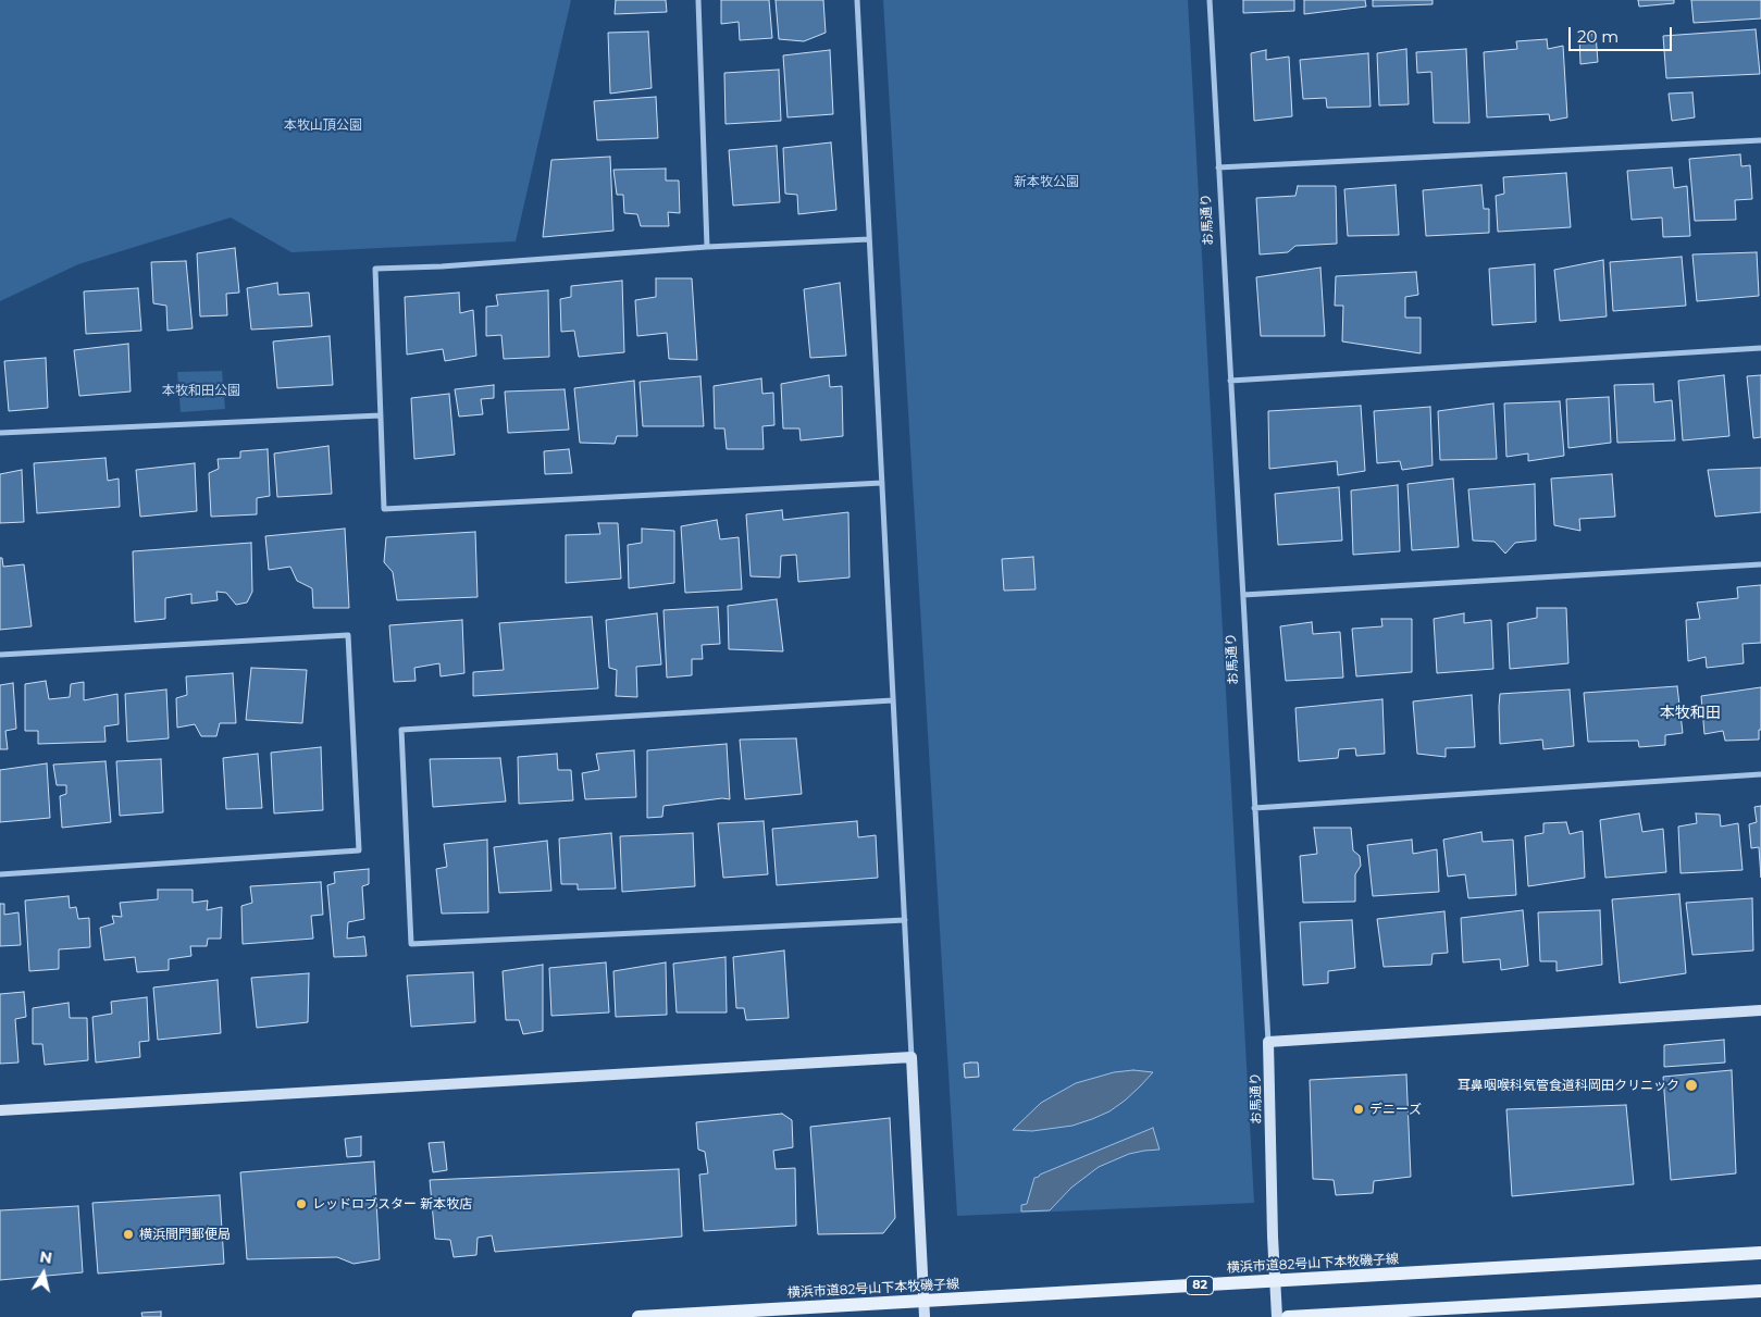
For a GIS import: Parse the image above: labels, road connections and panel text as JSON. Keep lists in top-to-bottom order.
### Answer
{
  "streets": {
    "main road": ["横浜市道82号山下本牧磯子線", "82"],
    "street": ["お馬通り"]
  },
  "crossings": [
    ["お馬通り", "横浜市道82号山下本牧磯子線"]
  ],
  "districts": ["本牧和田"],
  "parks": ["本牧山頂公園", "新本牧公園", "本牧和田公園"],
  "places": [
    "耳鼻咽喉科気管食道科岡田クリニック",
    "デニーズ",
    "レッドロブスター 新本牧店",
    "横浜間門郵便局"
  ],
  "scale_bar": "20 m",
  "north": "top"
}
